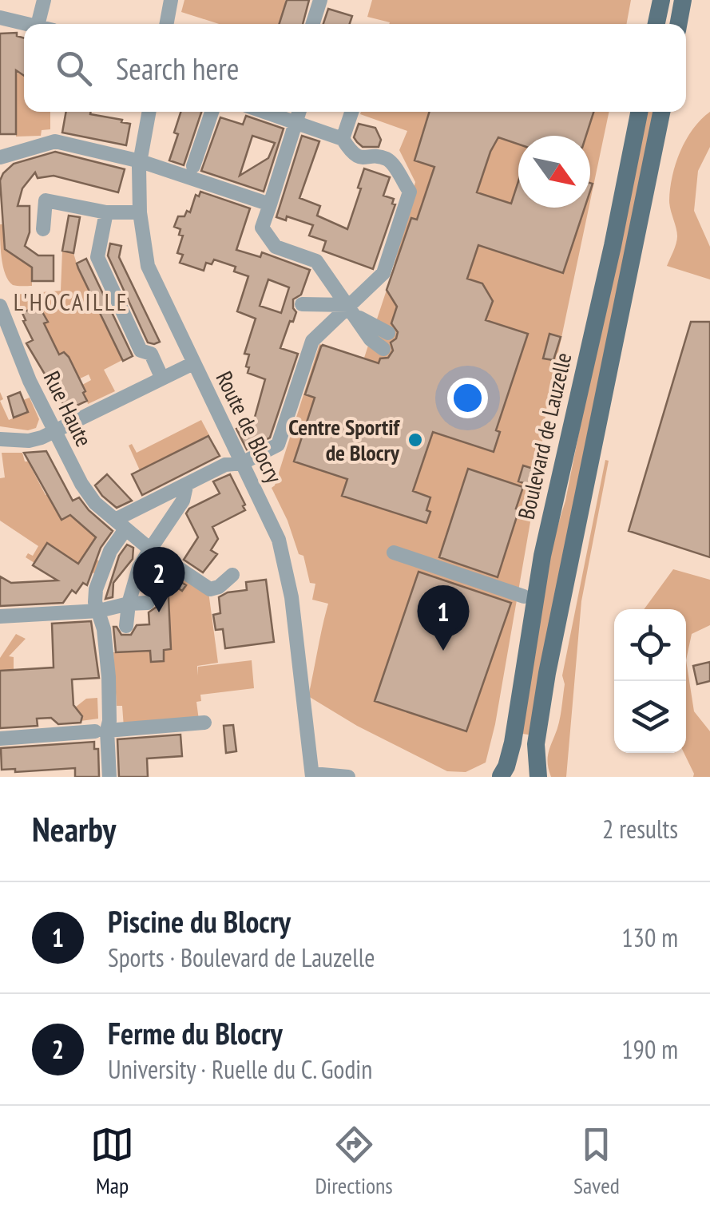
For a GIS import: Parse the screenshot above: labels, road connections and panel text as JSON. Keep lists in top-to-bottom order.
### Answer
{
  "streets": {
    "main road": ["Boulevard de Lauzelle"],
    "street": ["Rue Haute", "Route de Blocry"]
  },
  "districts": ["L'HOCAILLE"],
  "places": ["Centre Sportif de Blocry"],
  "north": "bottom right",
  "page": {
    "search": "Search here",
    "pins": ["2", "1"],
    "heading": ["Nearby", "2 results"],
    "list": [
      {
        "mark": "1",
        "name": "Piscine du Blocry",
        "note": "Sports · Boulevard de Lauzelle",
        "value": "130 m"
      },
      {
        "mark": "2",
        "name": "Ferme du Blocry",
        "note": "University · Ruelle du C. Godin",
        "value": "190 m"
      }
    ],
    "nav": ["Map", "Directions", "Saved"]
  }
}
